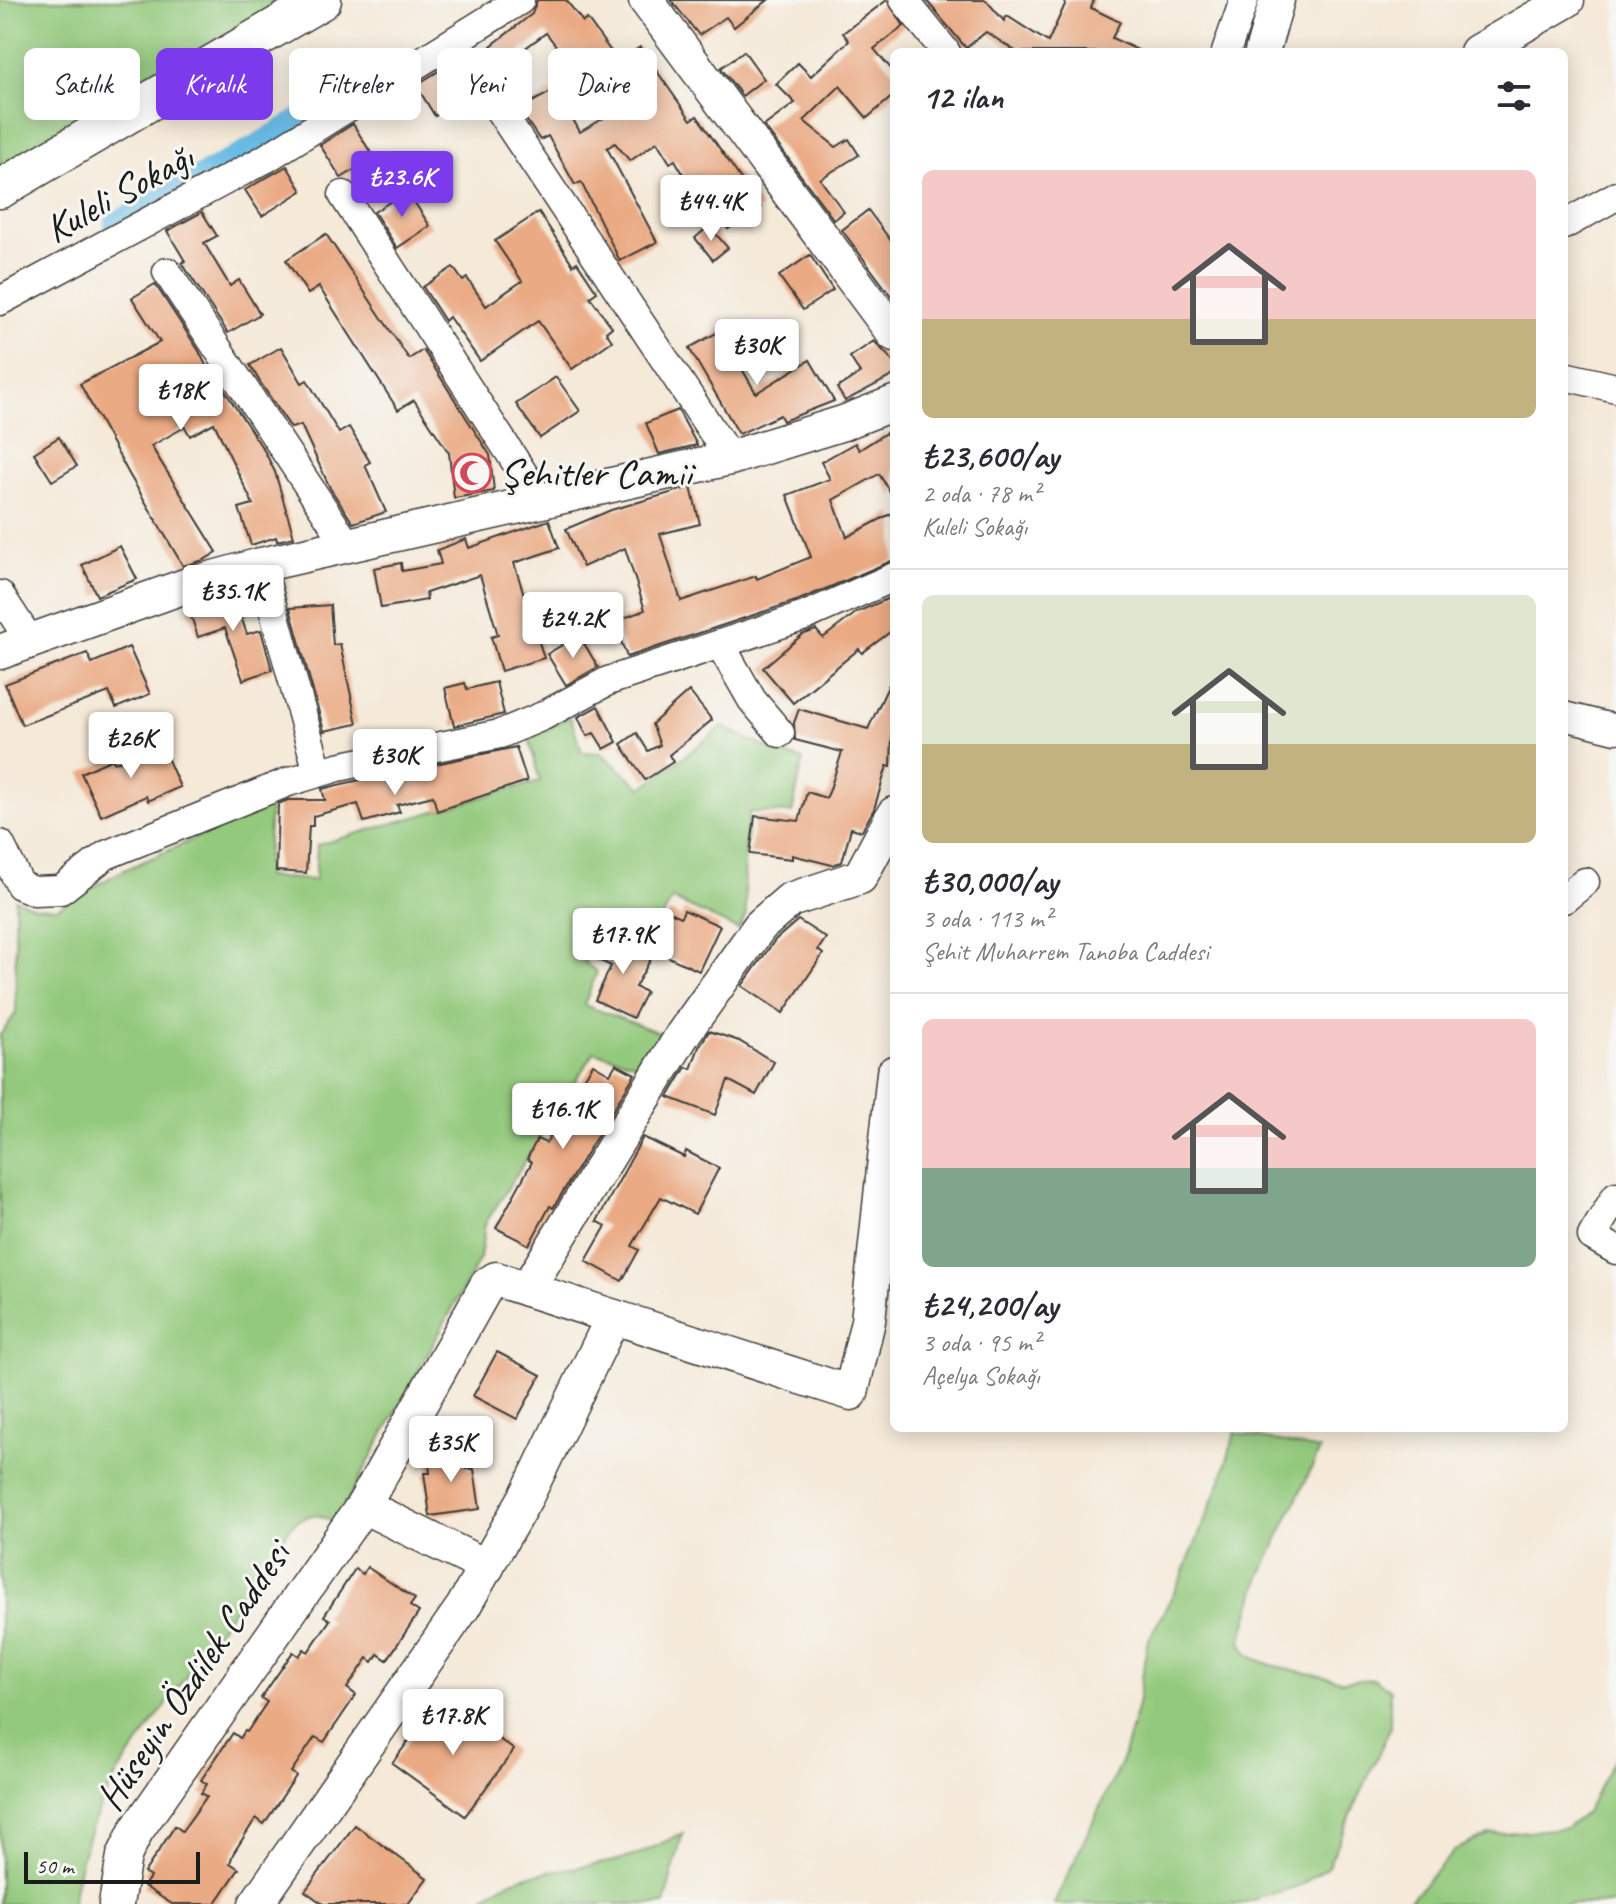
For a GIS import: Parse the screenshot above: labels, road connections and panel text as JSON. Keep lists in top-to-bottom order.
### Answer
{
  "streets": {
    "street": ["Kuleli Sokağı", "Hüseyin Özdilek Caddesi"]
  },
  "places": {
    "mosque": ["Şehitler Camii"]
  },
  "scale_bar": "50 m",
  "page": {
    "chip": [
      "Satılık",
      "Kiralık",
      "Filtreler",
      "Yeni",
      "Daire"
    ],
    "heading": "12 ilan",
    "list": [
      {
        "name": "₺23,600/ay",
        "note": "2 oda · 78 m² · Kuleli Sokağı"
      },
      {
        "name": "₺30,000/ay",
        "note": "3 oda · 113 m² · Şehit Muharrem Tanoba Caddesi"
      },
      {
        "name": "₺24,200/ay",
        "note": "3 oda · 95 m² · Açelya Sokağı"
      }
    ],
    "price": [
      "₺23.6K",
      "₺44.4K",
      "₺30K",
      "₺18K",
      "₺35.1K",
      "₺24.2K",
      "₺26K",
      "₺30K",
      "₺17.9K",
      "₺16.1K",
      "₺35K",
      "₺17.8K"
    ],
    "scale": "50 m"
  }
}
